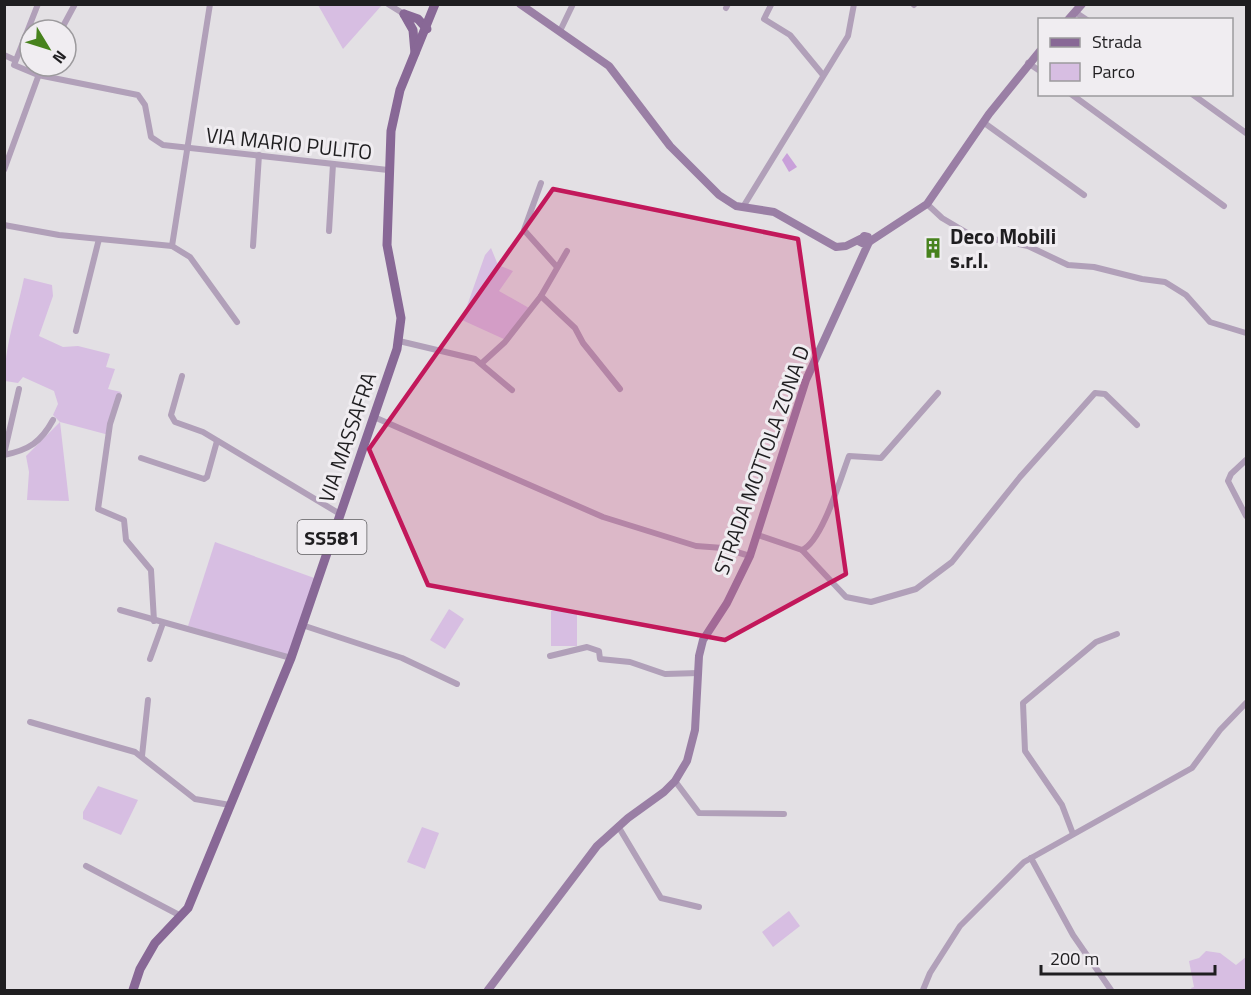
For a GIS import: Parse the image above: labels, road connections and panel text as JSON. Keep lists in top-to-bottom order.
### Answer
{
  "streets": {
    "main road": ["VIA MASSAFRA", "STRADA MOTTOLA ZONA D", "SS581"],
    "street": ["VIA MARIO PULITO"]
  },
  "crossings": [
    ["VIA MARIO PULITO", "VIA MASSAFRA"]
  ],
  "places": {
    "building": ["Deco Mobili s.r.l."]
  },
  "legend": ["Strada", "Parco"],
  "scale_bar": "200 m",
  "north": "bottom right"
}
